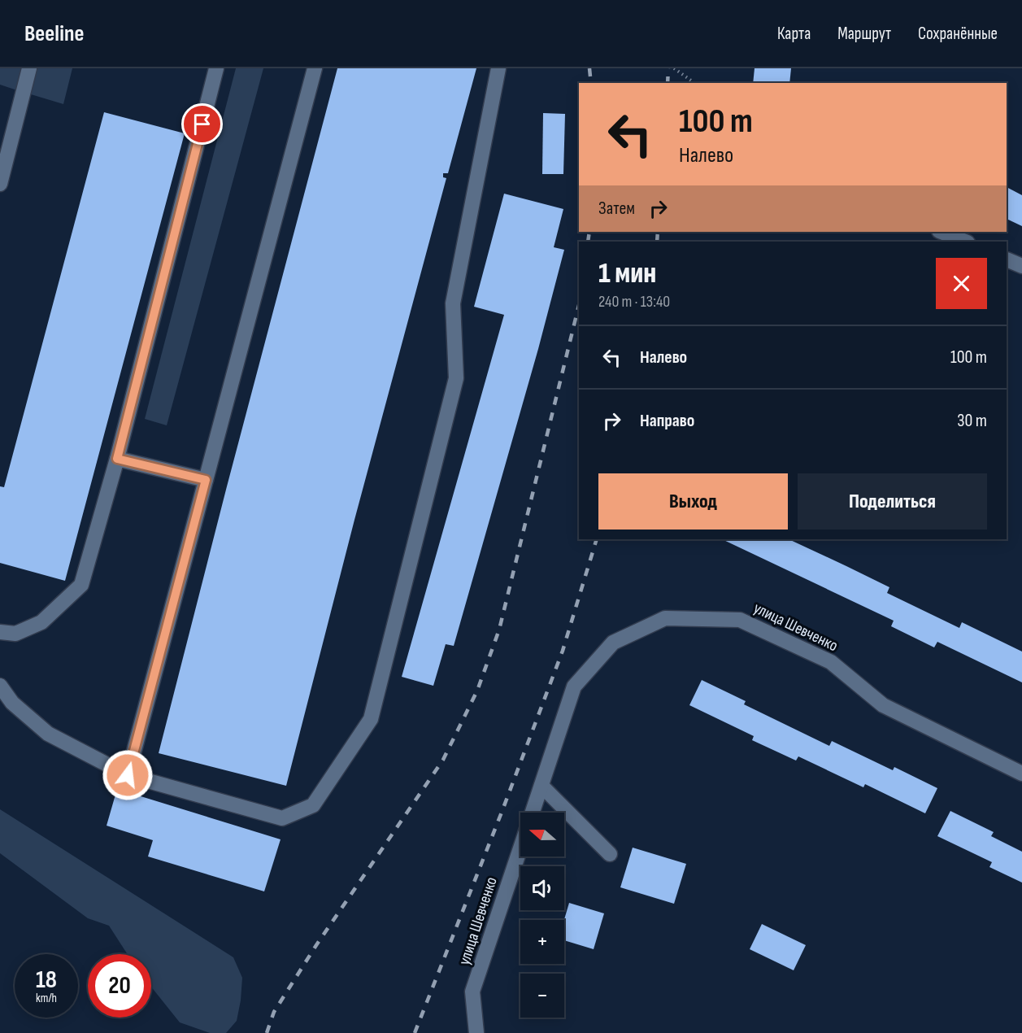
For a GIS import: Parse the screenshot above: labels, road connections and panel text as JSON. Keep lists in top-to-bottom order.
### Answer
{
  "streets": {
    "street": ["улица Шевченко"]
  },
  "north": "left",
  "page": {
    "header": "Beeline",
    "nav": ["Карта", "Маршрут", "Сохранённые"],
    "turn": ["100 m", "Налево"],
    "then": "Затем",
    "heading": ["1 мин", "240 m · 13:40"],
    "list": [
      {
        "name": "Налево",
        "value": "100 m"
      },
      {
        "name": "Направо",
        "value": "30 m"
      }
    ],
    "buttons": ["Выход", "Поделиться"],
    "map_buttons": ["+", "−"],
    "speed": "18 km/h",
    "limit": "20"
  }
}
